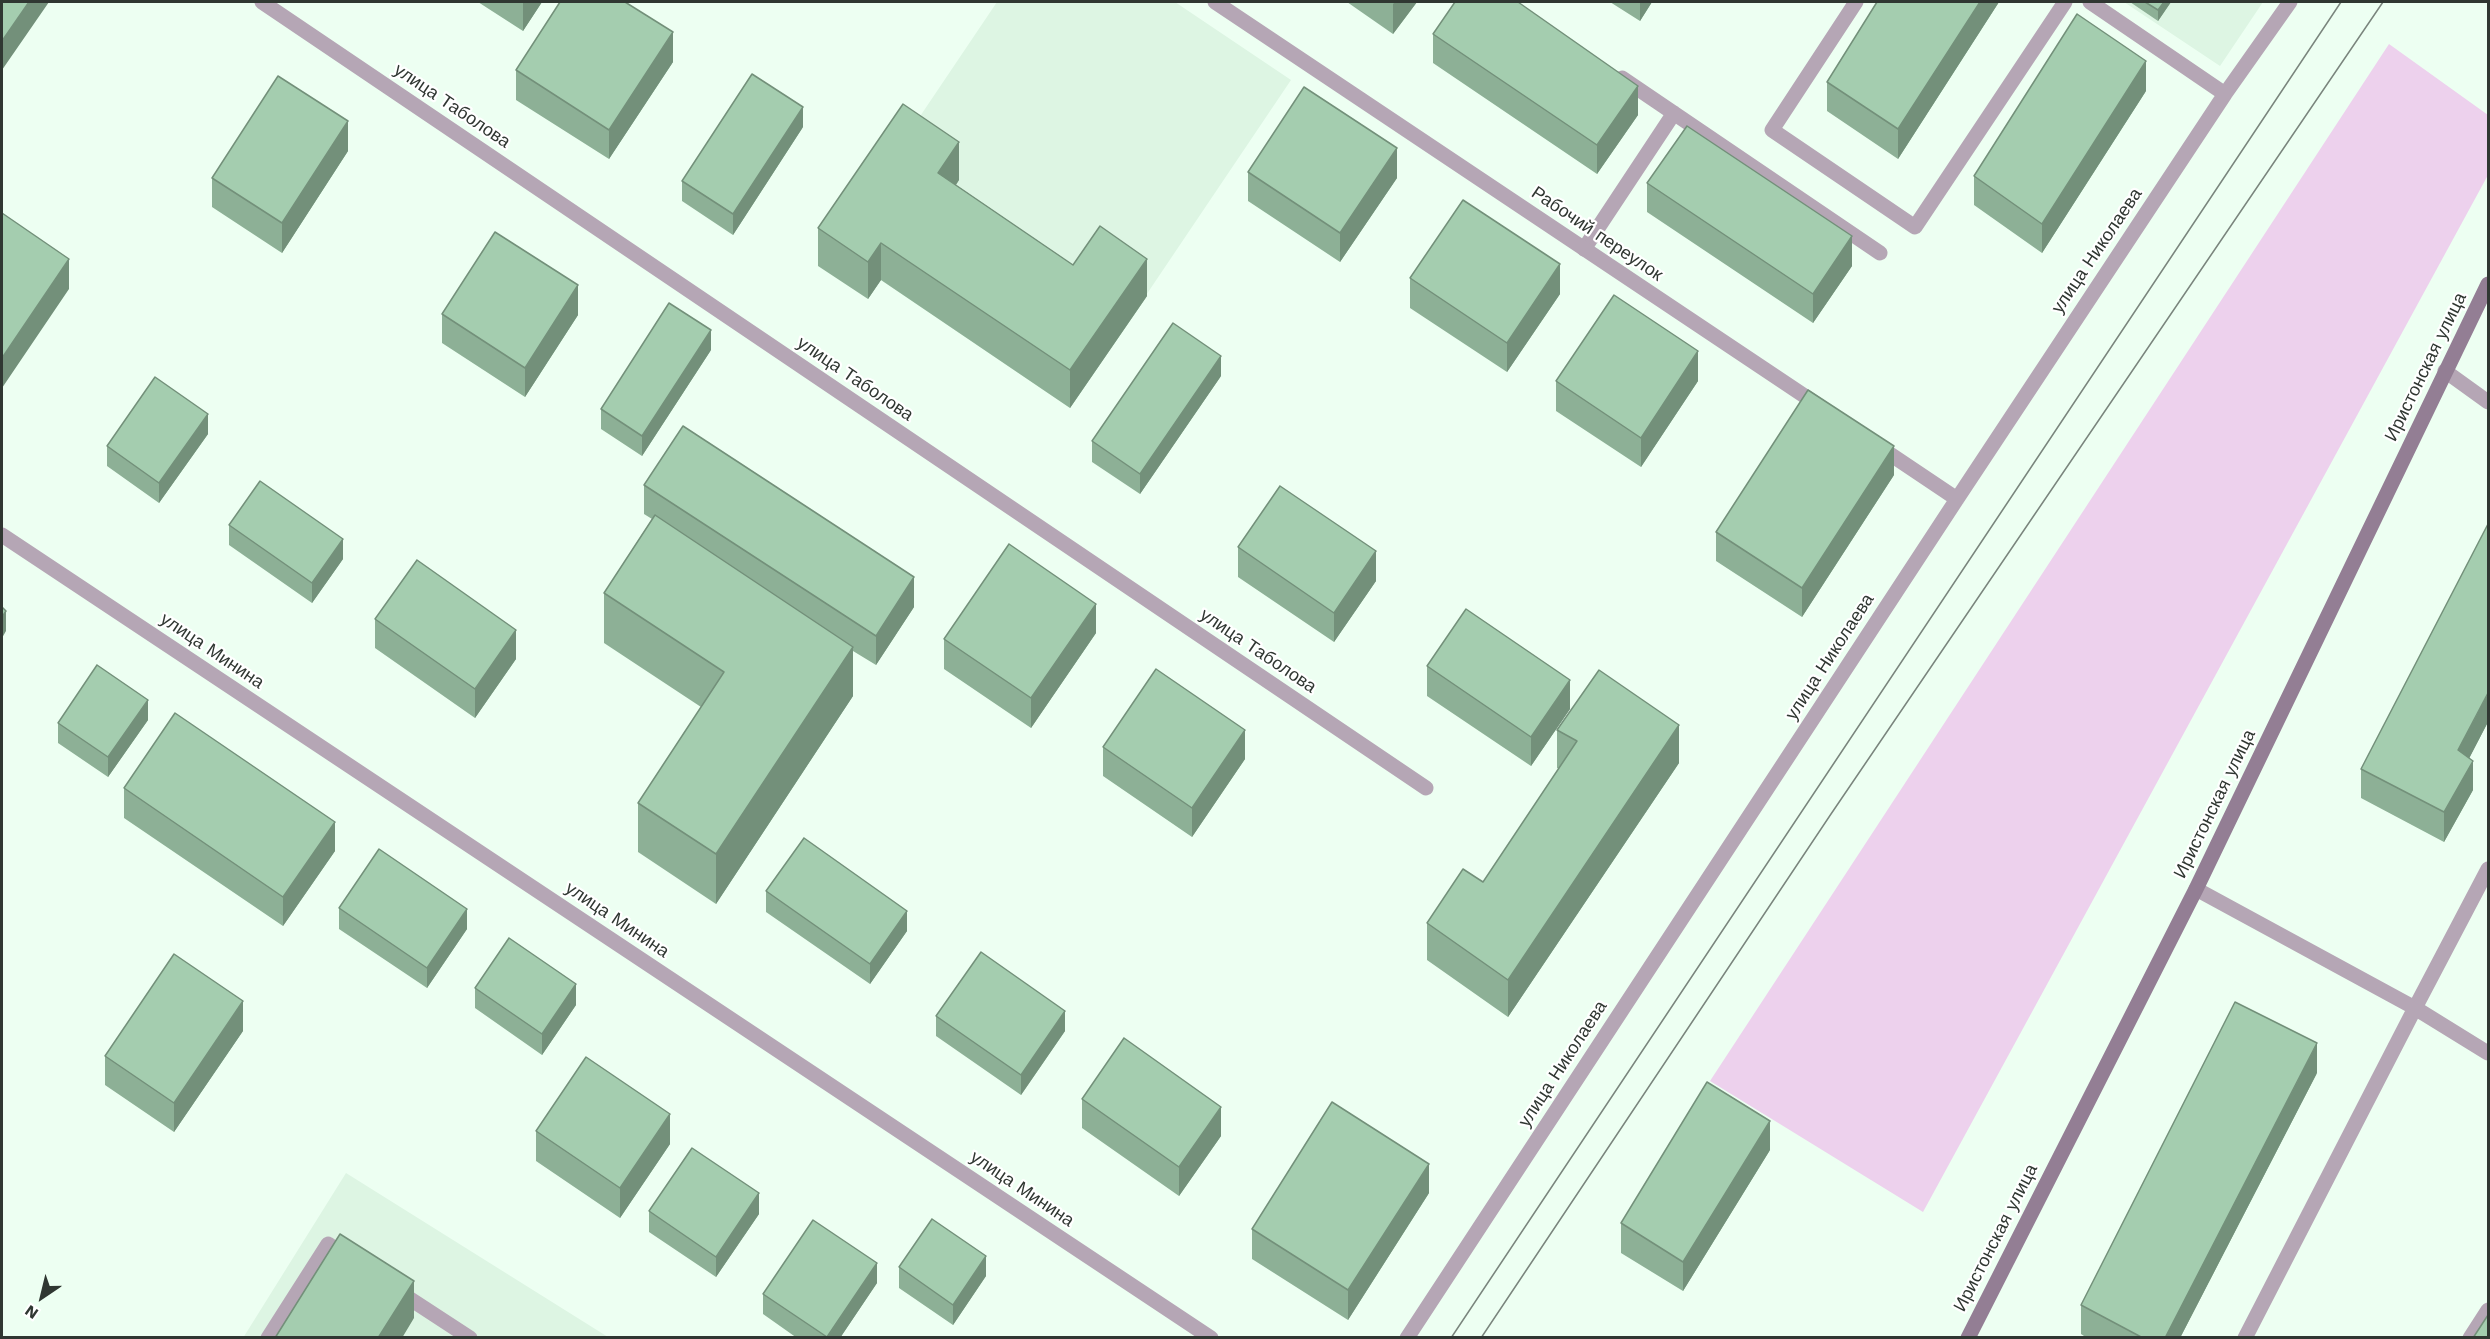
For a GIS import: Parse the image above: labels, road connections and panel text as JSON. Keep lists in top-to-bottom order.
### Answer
{
  "streets": {
    "main road": ["Иристонская улица"],
    "street": [
      "улица Таболова",
      "Рабочий переулок",
      "улица Николаева",
      "улица Минина"
    ]
  },
  "north": "bottom left"
}
